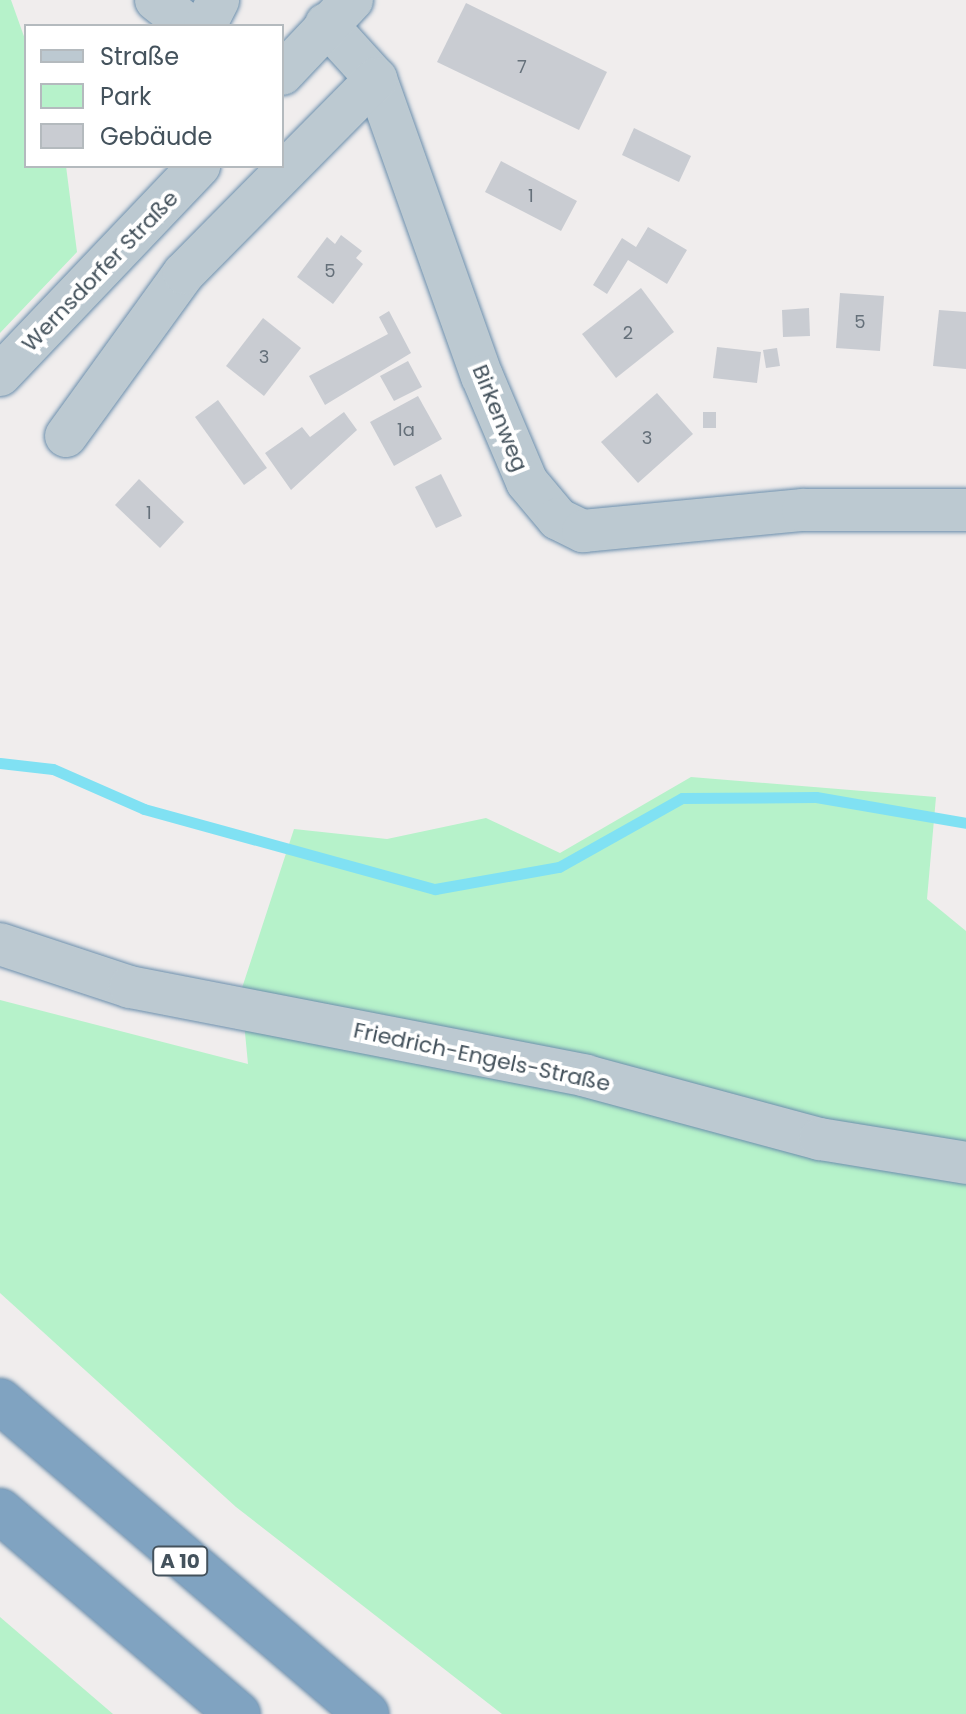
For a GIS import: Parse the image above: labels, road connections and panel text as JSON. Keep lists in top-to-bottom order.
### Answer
{
  "streets": {
    "highway": ["A 10"],
    "street": ["Wernsdorfer Straße", "Birkenweg", "Friedrich-Engels-Straße"]
  },
  "house_numbers": [
    "7",
    "1",
    "5",
    "5",
    "2",
    "3",
    "1a",
    "3",
    "1"
  ],
  "legend": ["Straße", "Park", "Gebäude"]
}
